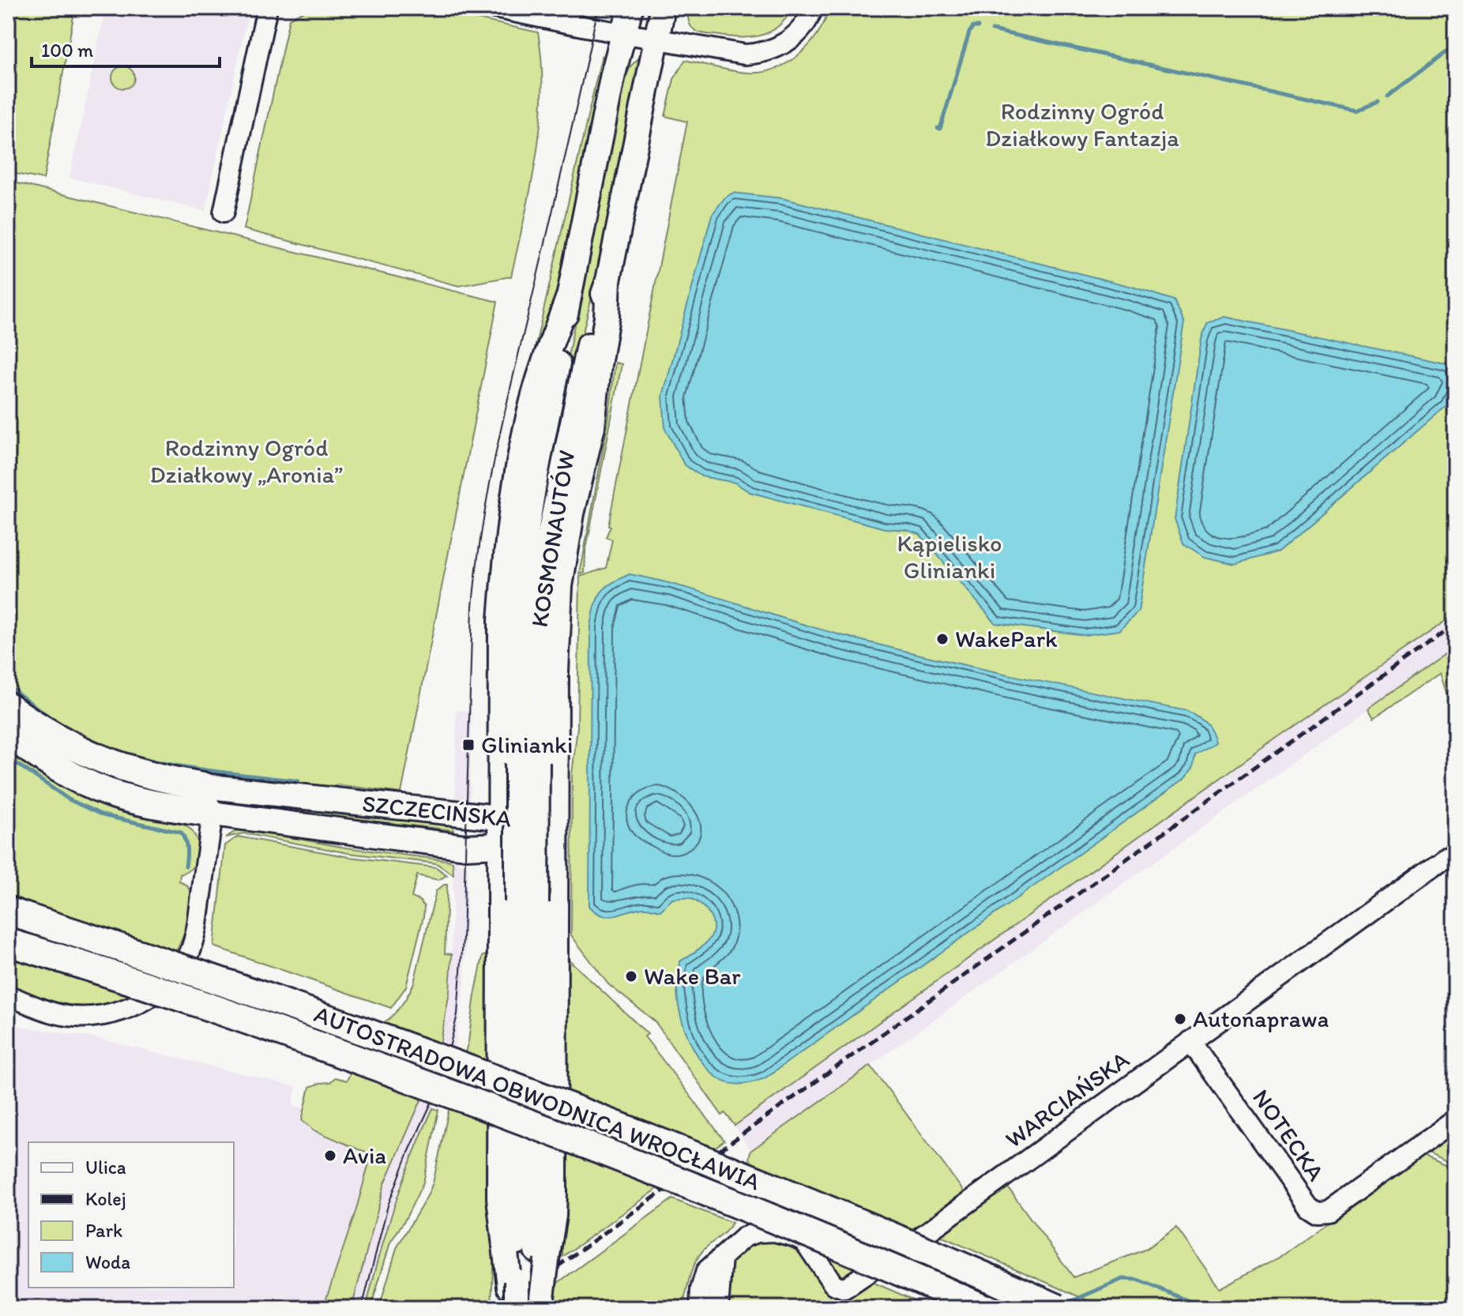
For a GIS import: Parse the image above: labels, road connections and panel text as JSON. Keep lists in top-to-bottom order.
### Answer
{
  "streets": {
    "highway": ["AUTOSTRADOWA OBWODNICA WROCŁAWIA"],
    "main road": ["KOSMONAUTÓW", "SZCZECIŃSKA"],
    "street": ["WARCIAŃSKA", "NOTECKA"]
  },
  "crossings": [
    ["WARCIAŃSKA", "NOTECKA"]
  ],
  "parks": ["Rodzinny Ogród Działkowy Fantazja", "Rodzinny Ogród Działkowy „Aronia”", "Kąpielisko Glinianki"],
  "places": {
    "other": [
      "WakePark",
      "Wake Bar",
      "Autonaprawa",
      "Avia"
    ],
    "transit": ["Glinianki"]
  },
  "legend": [
    "Ulica",
    "Kolej",
    "Park",
    "Woda"
  ],
  "scale_bar": "100 m"
}
